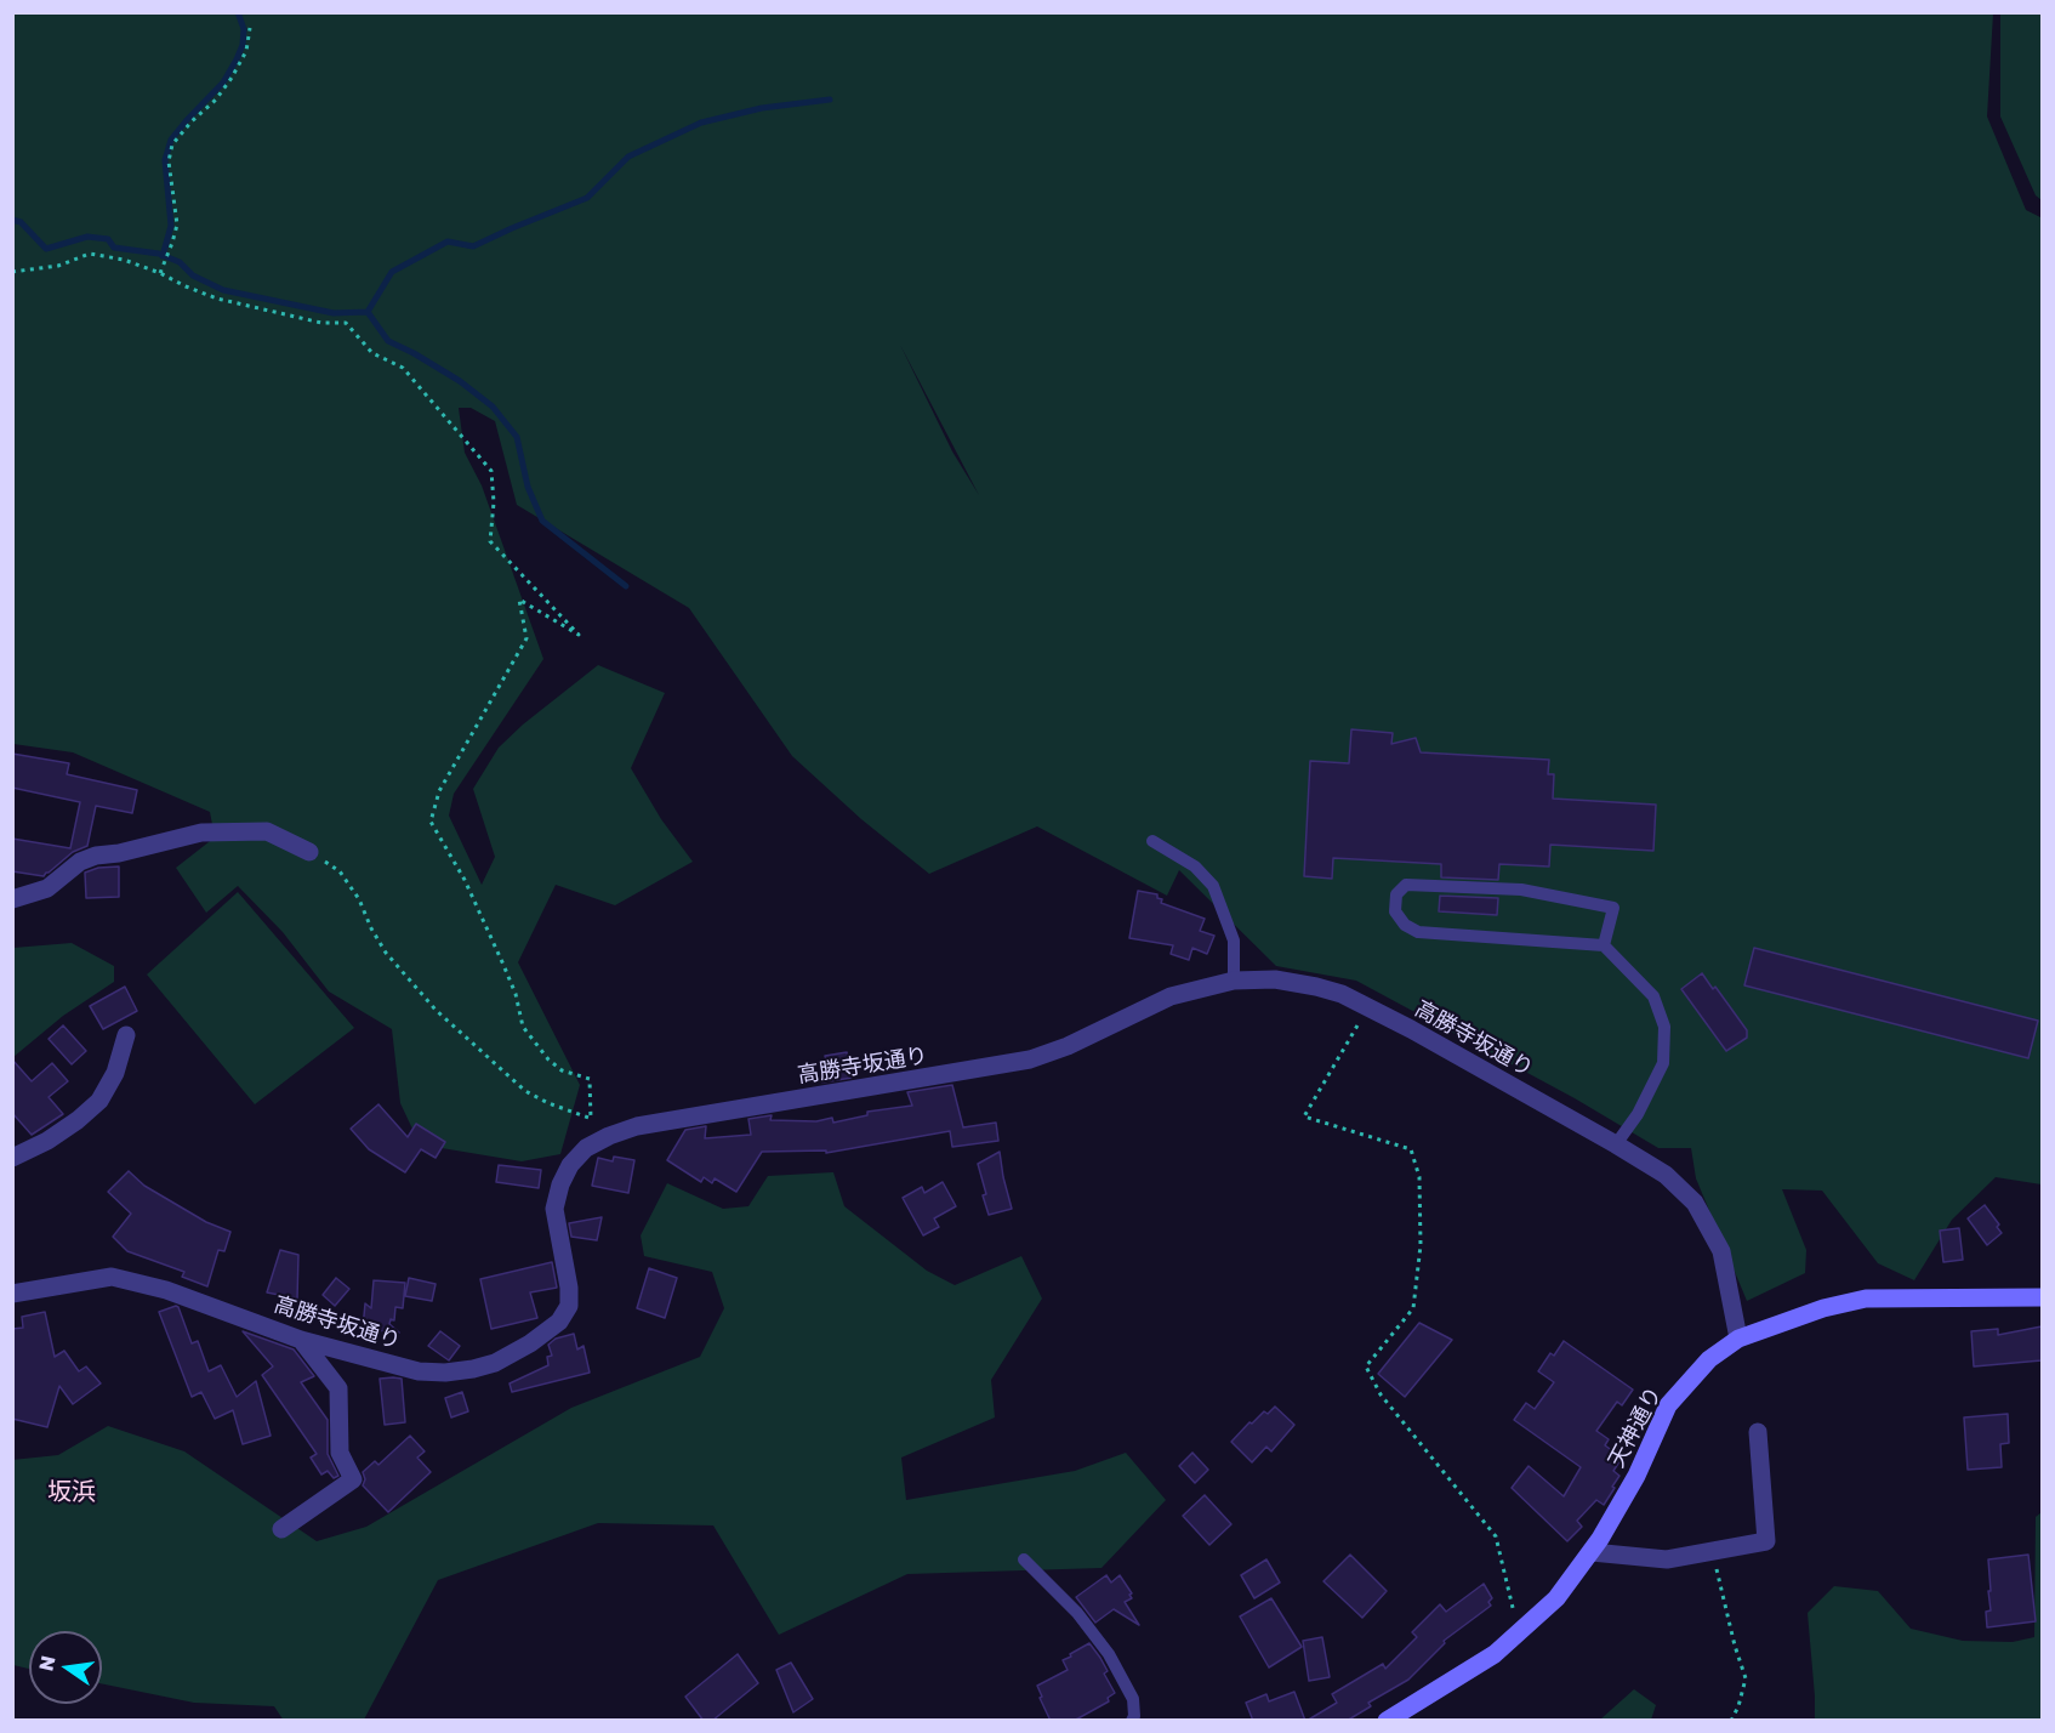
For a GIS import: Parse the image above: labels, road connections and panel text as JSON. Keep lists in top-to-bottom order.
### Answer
{
  "streets": {
    "street": ["高勝寺坂通り", "天神通り"]
  },
  "crossings": [
    ["高勝寺坂通り", "天神通り"]
  ],
  "districts": ["坂浜"],
  "north": "left"
}
